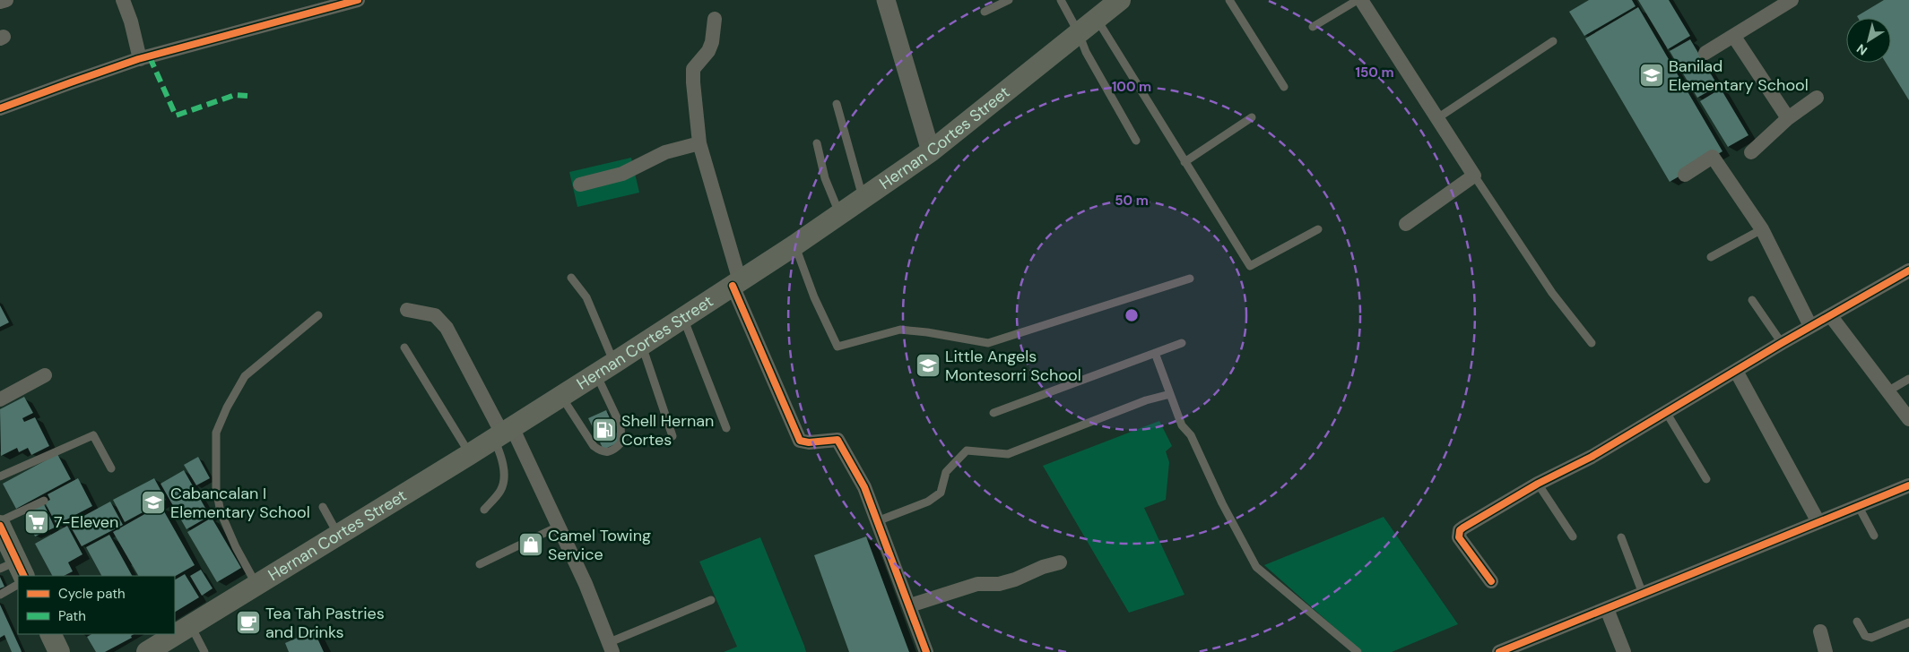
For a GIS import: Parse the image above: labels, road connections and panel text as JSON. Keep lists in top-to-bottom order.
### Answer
{
  "streets": {
    "main road": ["Hernan Cortes Street"]
  },
  "places": {
    "school or university": ["Banilad Elementary School", "Little Angels Montesorri School", "Cabancalan I Elementary School"],
    "fuel station": ["Shell Hernan Cortes"],
    "supermarket": ["7-Eleven"],
    "shop": ["Camel Towing Service"],
    "cafe": ["Tea Tah Pastries and Drinks"]
  },
  "legend": ["Cycle path", "Path"],
  "north": "bottom left",
  "rings": ["150 m", "100 m", "50 m"]
}
